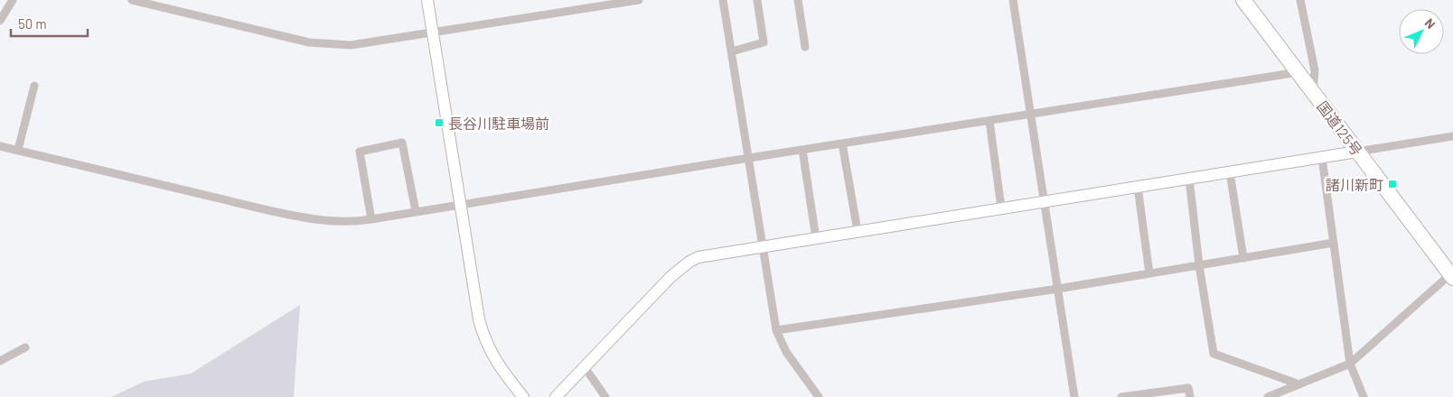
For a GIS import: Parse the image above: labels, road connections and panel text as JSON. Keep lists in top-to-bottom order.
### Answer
{
  "streets": {
    "highway": ["国道125号"]
  },
  "places": {
    "transit": ["長谷川駐車場前", "諸川新町"]
  },
  "scale_bar": "50 m",
  "north": "top right"
}
